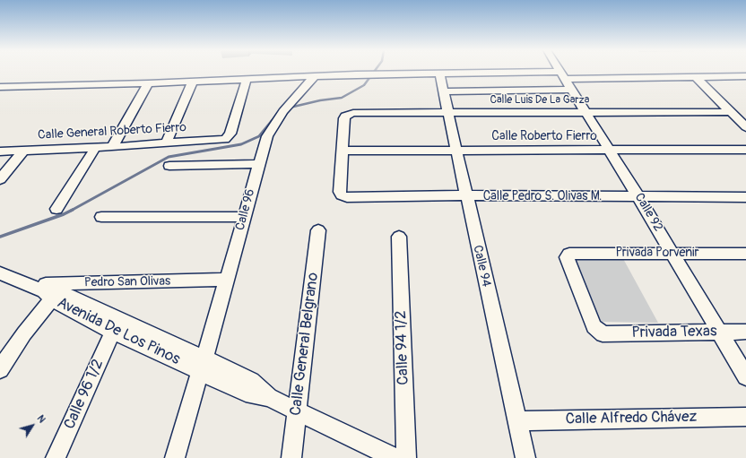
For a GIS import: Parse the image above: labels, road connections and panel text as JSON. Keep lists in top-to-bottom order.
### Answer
{
  "streets": {
    "street": [
      "Calle Luis De La Garza",
      "Calle General Roberto Fierro",
      "Calle Roberto Fierro",
      "Calle Pedro S. Olivas M.",
      "Calle 96",
      "Calle 92",
      "Privada Porvenir",
      "Calle 94",
      "Pedro San Olivas",
      "Avenida De Los Pinos",
      "Privada Texas",
      "Calle General Belgrano",
      "Calle 94 1/2",
      "Calle 96 1/2",
      "Calle Alfredo Chávez"
    ]
  },
  "crossings": [
    ["Calle Luis De La Garza", "Calle Roberto Fierro"],
    ["Calle Luis De La Garza", "Calle Pedro S. Olivas M."],
    ["Calle Luis De La Garza", "Calle 92"],
    ["Calle Luis De La Garza", "Calle 94"],
    ["Calle Roberto Fierro", "Calle Pedro S. Olivas M."],
    ["Calle Roberto Fierro", "Calle 92"],
    ["Calle Roberto Fierro", "Calle 94"],
    ["Calle Pedro S. Olivas M.", "Calle 92"],
    ["Calle Pedro S. Olivas M.", "Calle 94"],
    ["Calle 96", "Pedro San Olivas"],
    ["Calle 96", "Avenida De Los Pinos"],
    ["Calle 92", "Privada Porvenir"],
    ["Calle 92", "Privada Texas"],
    ["Privada Porvenir", "Privada Texas"],
    ["Calle 94", "Calle Alfredo Chávez"],
    ["Pedro San Olivas", "Avenida De Los Pinos"],
    ["Avenida De Los Pinos", "Calle General Belgrano"],
    ["Avenida De Los Pinos", "Calle 96 1/2"]
  ],
  "north": "top right"
}
